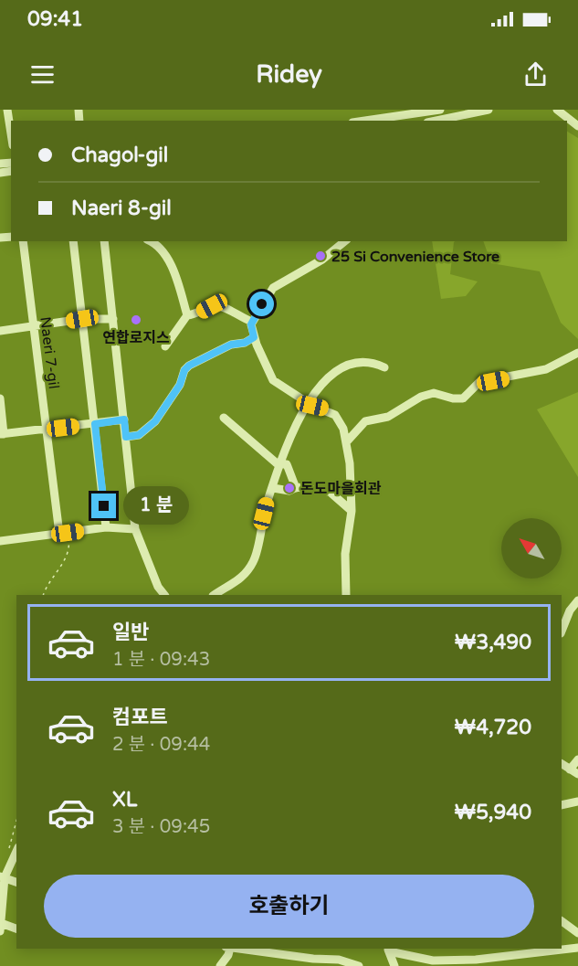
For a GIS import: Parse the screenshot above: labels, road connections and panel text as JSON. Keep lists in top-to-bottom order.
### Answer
{
  "streets": {
    "street": ["Naeri 7-gil"]
  },
  "places": ["25 Si Convenience Store", "연합로지스", "돈도마을회관"],
  "north": "top left",
  "page": {
    "status": "09:41",
    "header": "Ridey",
    "banner": ["Chagol-gil", "Naeri 8-gil"],
    "bubble": "1 분",
    "list": [
      {
        "name": "일반",
        "note": "1 분 · 09:43",
        "value": "₩3,490"
      },
      {
        "name": "컴포트",
        "note": "2 분 · 09:44",
        "value": "₩4,720"
      },
      {
        "name": "XL",
        "note": "3 분 · 09:45",
        "value": "₩5,940"
      }
    ],
    "buttons": "호출하기"
  }
}
